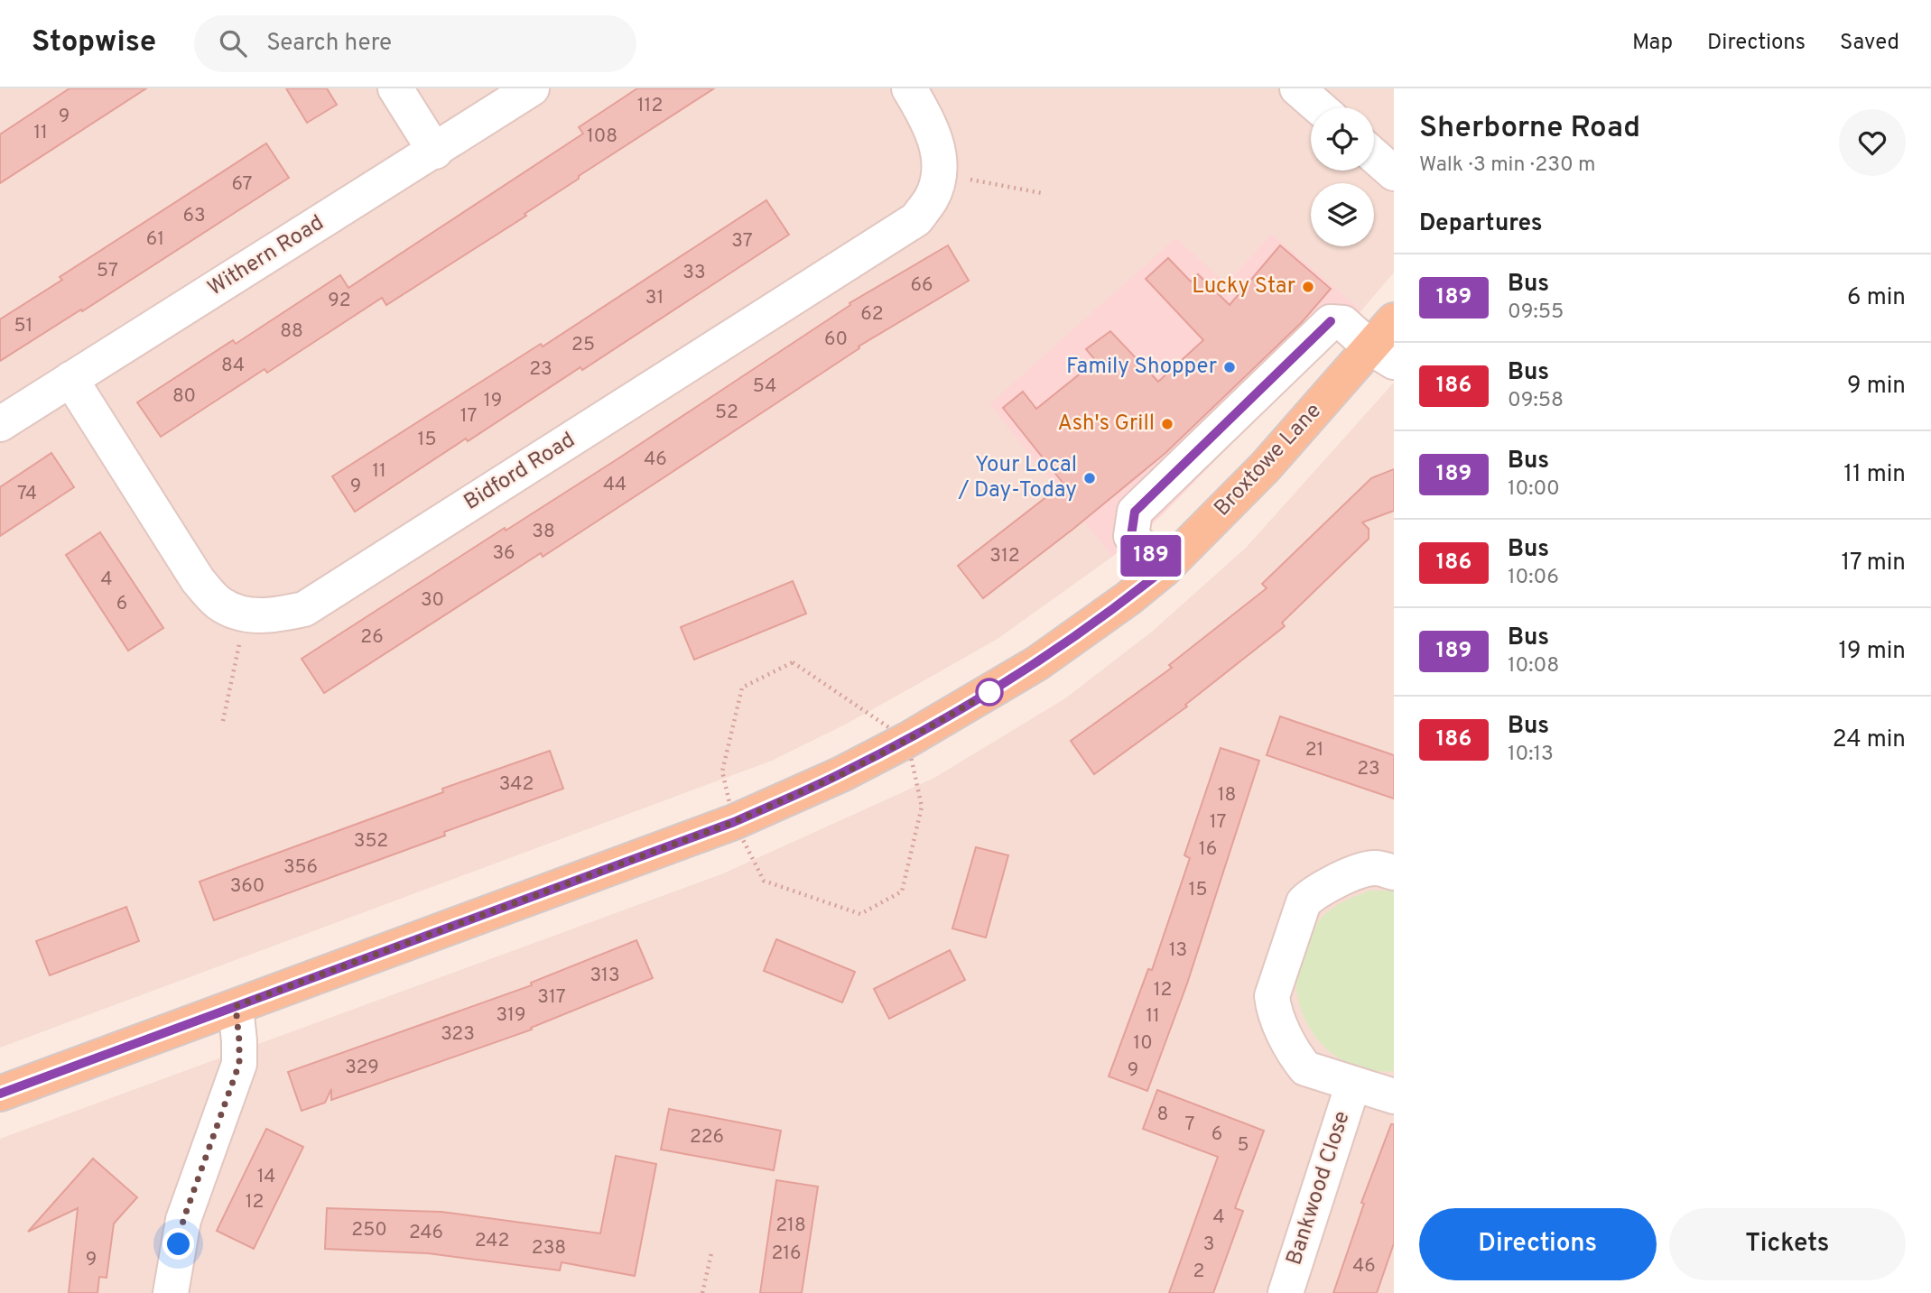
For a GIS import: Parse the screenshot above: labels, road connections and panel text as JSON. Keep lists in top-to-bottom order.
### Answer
{
  "streets": {
    "main road": ["Broxtowe Lane"],
    "street": ["Withern Road", "Bidford Road", "Bankwood Close"]
  },
  "crossings": [
    ["Withern Road", "Bidford Road"]
  ],
  "places": [
    "Lucky Star",
    "Family Shopper",
    "Ash's Grill",
    "Your Local / Day-Today"
  ],
  "lines": ["bus line 189"],
  "house_numbers": [
    "112",
    "9",
    "11",
    "108",
    "67",
    "63",
    "61",
    "37",
    "57",
    "33",
    "66",
    "31",
    "92",
    "62",
    "51",
    "88",
    "60",
    "25",
    "84",
    "23",
    "54",
    "80",
    "19",
    "52",
    "17",
    "15",
    "46",
    "11",
    "44",
    "9",
    "74",
    "38",
    "36",
    "312",
    "4",
    "30",
    "6",
    "26",
    "21",
    "23",
    "342",
    "18",
    "17",
    "352",
    "16",
    "356",
    "360",
    "15",
    "13",
    "313",
    "12",
    "317",
    "319",
    "11",
    "323",
    "10",
    "329",
    "9",
    "8",
    "7",
    "6",
    "226",
    "5",
    "14",
    "12",
    "4",
    "218",
    "250",
    "246",
    "242",
    "3",
    "238",
    "216",
    "9",
    "46",
    "2"
  ],
  "page": {
    "header": "Stopwise",
    "search": "Search here",
    "nav": ["Map", "Directions", "Saved"],
    "on_map": "189",
    "heading": [
      ["Sherborne Road", "Walk · 3 min · 230 m"],
      "Departures"
    ],
    "list": [
      {
        "mark": "189",
        "name": "Bus",
        "note": "09:55",
        "value": "6 min"
      },
      {
        "mark": "186",
        "name": "Bus",
        "note": "09:58",
        "value": "9 min"
      },
      {
        "mark": "189",
        "name": "Bus",
        "note": "10:00",
        "value": "11 min"
      },
      {
        "mark": "186",
        "name": "Bus",
        "note": "10:06",
        "value": "17 min"
      },
      {
        "mark": "189",
        "name": "Bus",
        "note": "10:08",
        "value": "19 min"
      },
      {
        "mark": "186",
        "name": "Bus",
        "note": "10:13",
        "value": "24 min"
      }
    ],
    "buttons": ["Directions", "Tickets"]
  }
}
